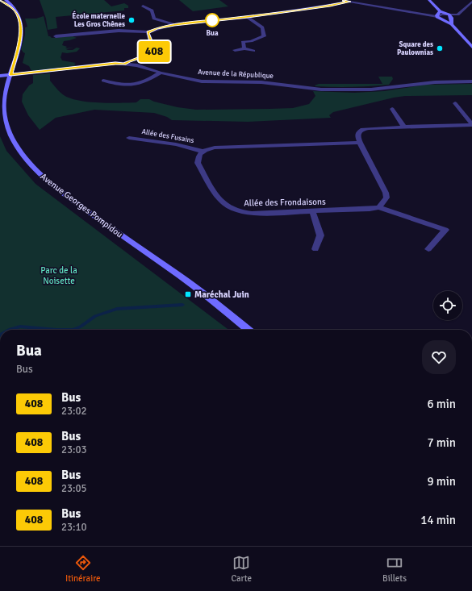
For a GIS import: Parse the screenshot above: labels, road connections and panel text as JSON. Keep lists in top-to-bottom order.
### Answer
{
  "streets": {
    "main road": ["Avenue de la République", "Avenue Georges Pompidou"],
    "street": ["Allée des Fusains", "Allée des Frondaisons"]
  },
  "crossings": [
    ["Avenue de la République", "Avenue Georges Pompidou"],
    ["Allée des Fusains", "Allée des Frondaisons"]
  ],
  "parks": ["Parc de la Noisette"],
  "places": {
    "other": ["École maternelle Les Gros Chênes", "Bua", "Square des Paulownias"],
    "transit": ["Maréchal Juin"]
  },
  "lines": ["bus line 408"],
  "page": {
    "on_map": "408",
    "heading": ["Bua", "Bus"],
    "list": [
      {
        "mark": "408",
        "name": "Bus",
        "note": "23:02",
        "value": "6 min"
      },
      {
        "mark": "408",
        "name": "Bus",
        "note": "23:03",
        "value": "7 min"
      },
      {
        "mark": "408",
        "name": "Bus",
        "note": "23:05",
        "value": "9 min"
      },
      {
        "mark": "408",
        "name": "Bus",
        "note": "23:10",
        "value": "14 min"
      }
    ],
    "tabs": ["Itinéraire", "Carte", "Billets"]
  }
}
